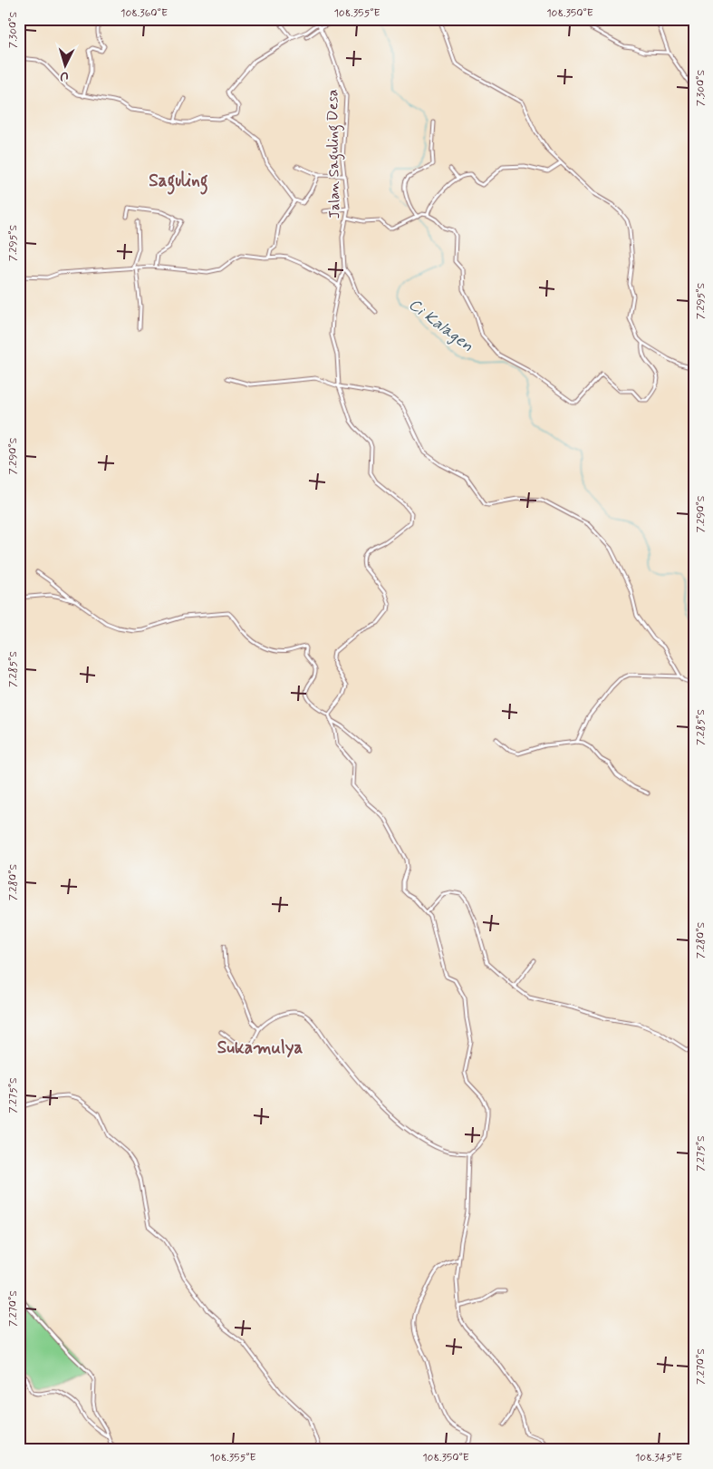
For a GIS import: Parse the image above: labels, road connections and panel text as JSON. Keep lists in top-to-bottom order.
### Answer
{
  "streets": {
    "street": ["Jalan Saguling Desa"]
  },
  "districts": ["Saguling", "Sukamulya"],
  "water": ["Ci Kalagen"],
  "north": "bottom",
  "coordinates": [
    "108.360°E",
    "108.355°E",
    "108.350°E",
    "7.300°S",
    "7.295°S",
    "7.290°S",
    "7.285°S",
    "7.280°S",
    "7.275°S",
    "7.270°S",
    "108.345°E"
  ]
}
